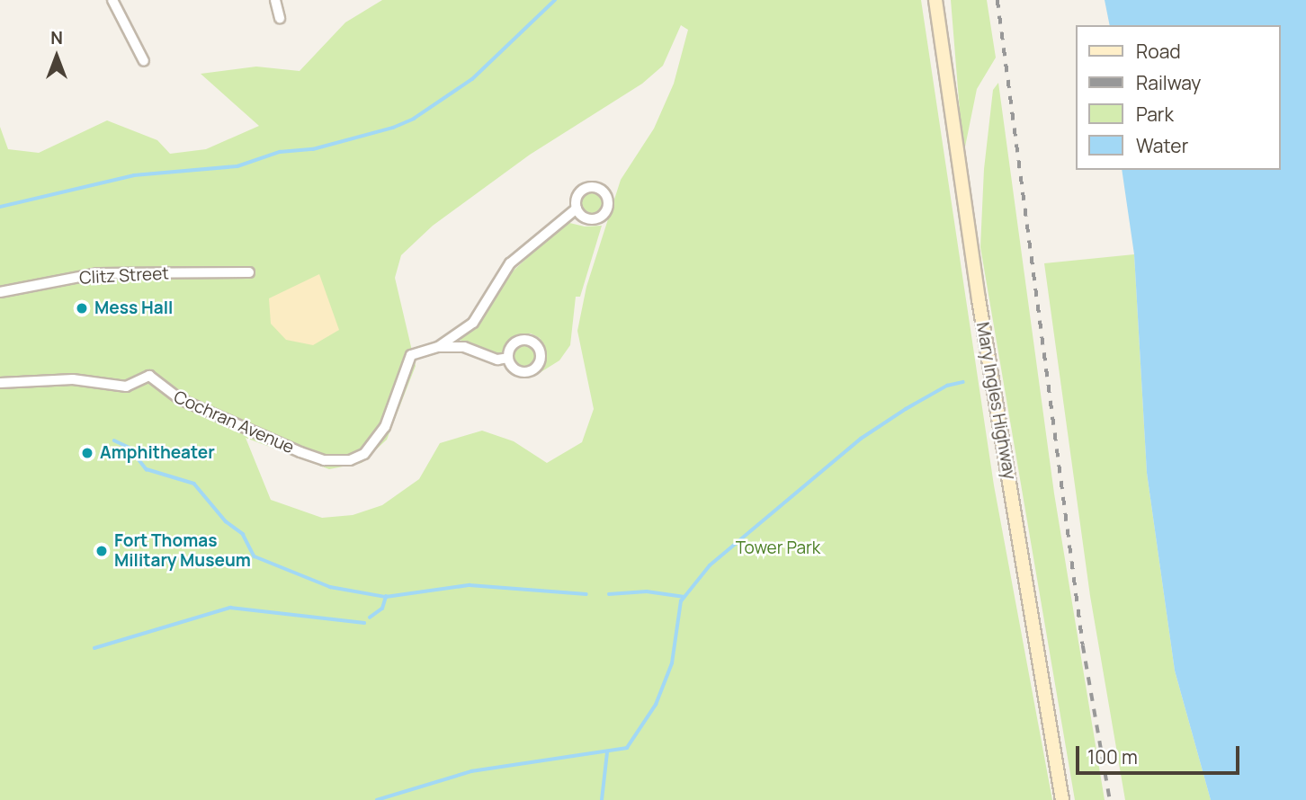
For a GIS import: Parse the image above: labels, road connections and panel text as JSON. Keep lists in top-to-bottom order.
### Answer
{
  "streets": {
    "street": ["Clitz Street", "Mary Ingles Highway", "Cochran Avenue"]
  },
  "parks": ["Tower Park"],
  "places": ["Mess Hall", "Amphitheater", "Fort Thomas Military Museum"],
  "legend": [
    "Road",
    "Railway",
    "Park",
    "Water"
  ],
  "scale_bar": "100 m",
  "north": "top"
}
